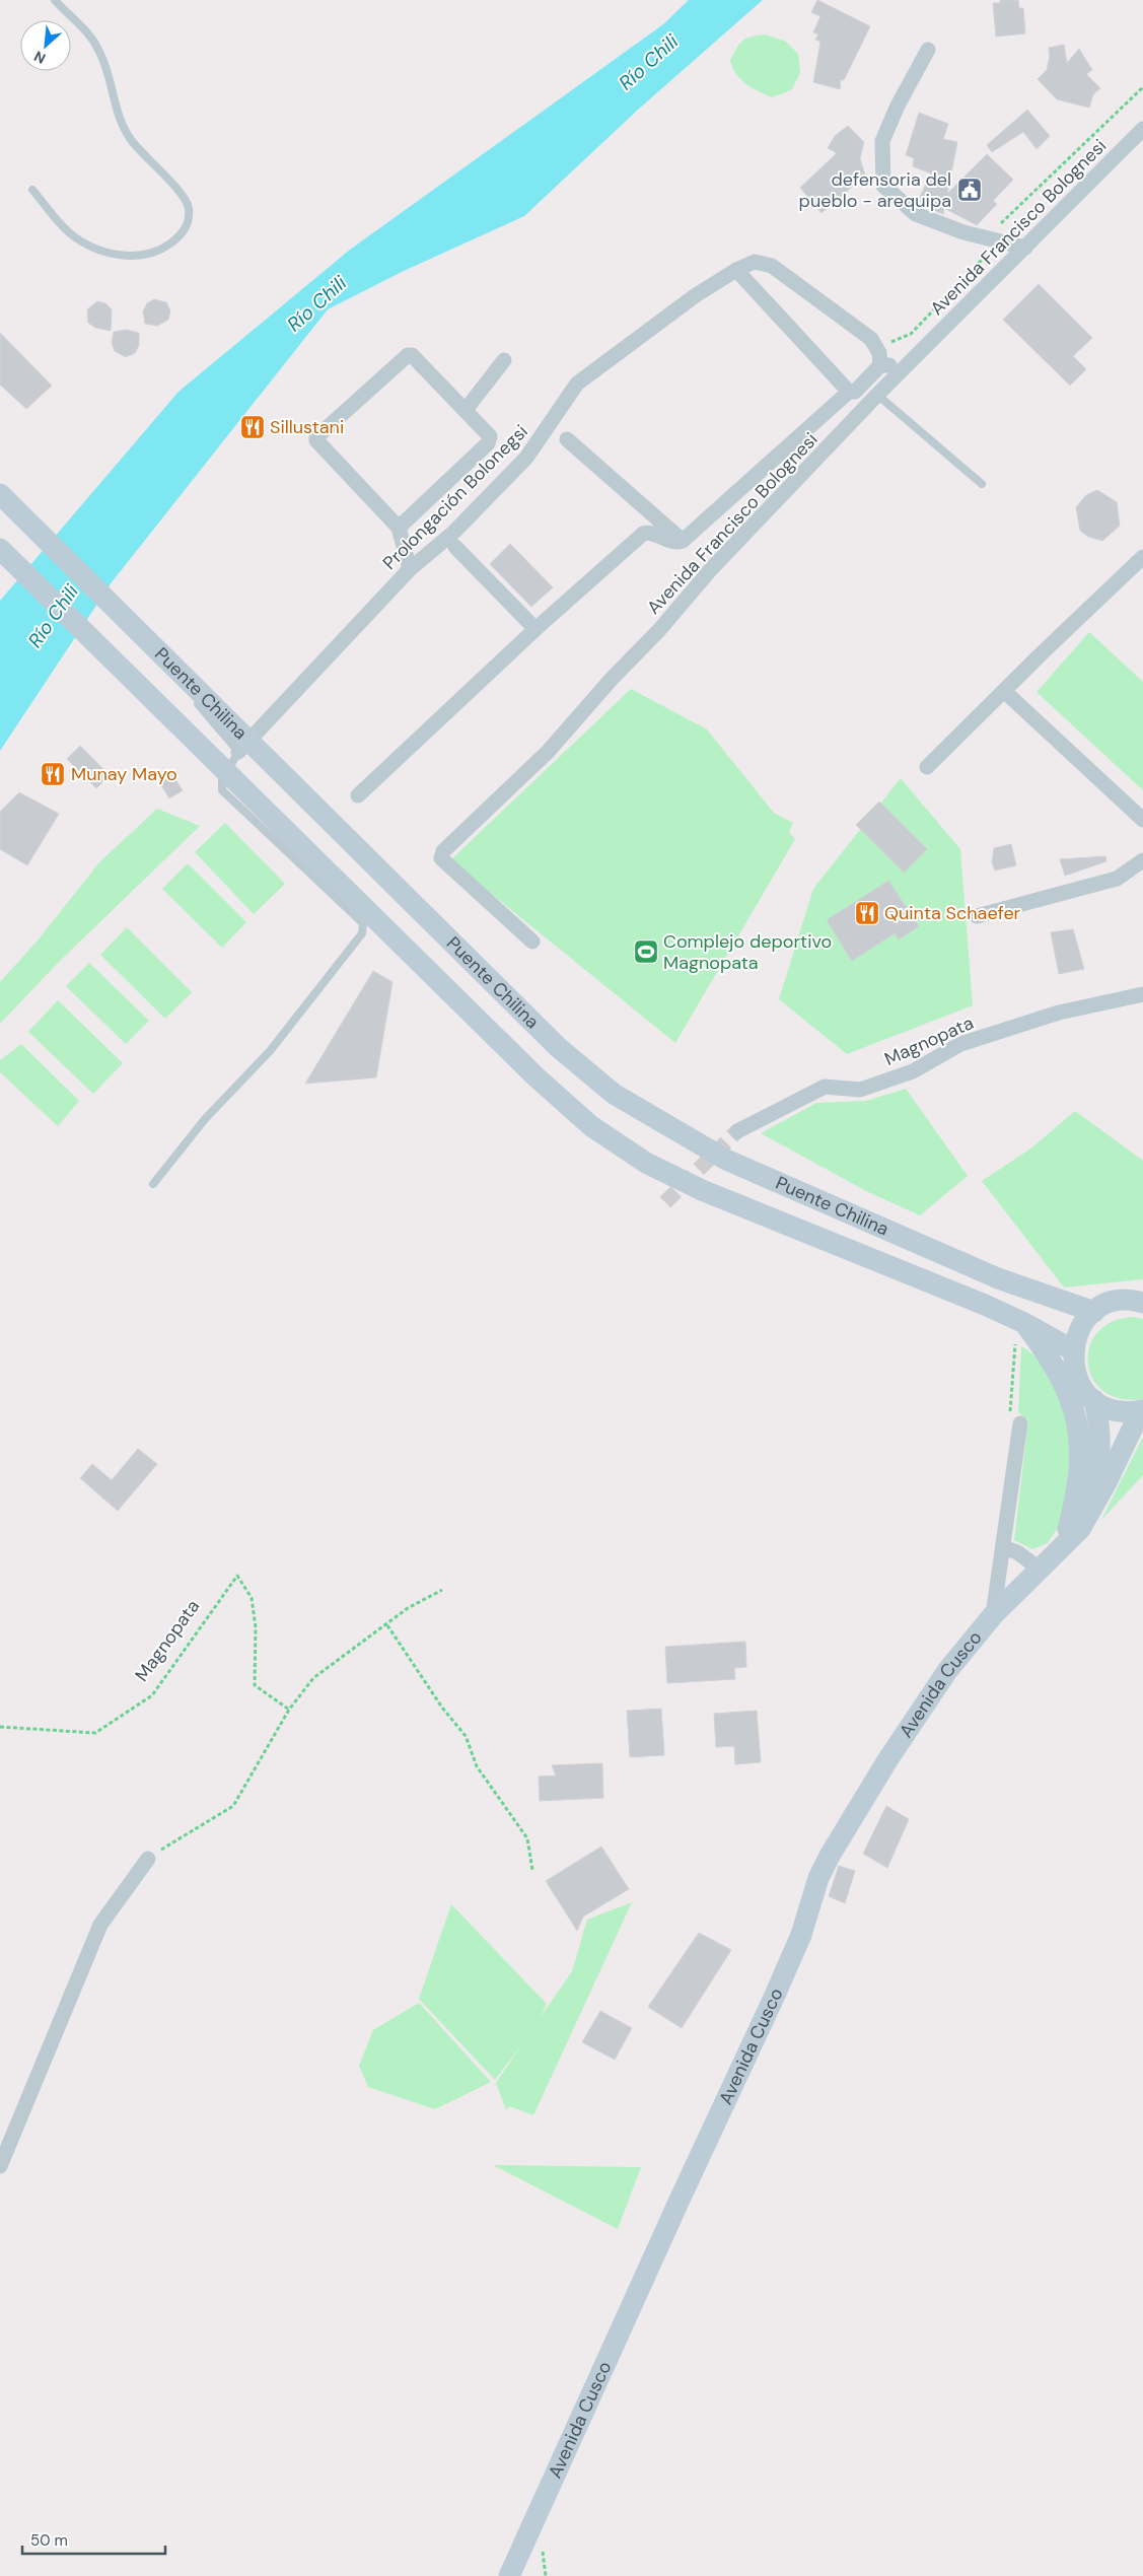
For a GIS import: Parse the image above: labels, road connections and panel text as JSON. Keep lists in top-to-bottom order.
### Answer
{
  "streets": {
    "main road": ["Puente Chilina", "Avenida Cusco"],
    "street": ["Avenida Francisco Bolognesi", "Prolongación Bolonegsi", "Magnopata"]
  },
  "water": ["Río Chili"],
  "places": {
    "public building": ["defensoria del pueblo - arequipa"],
    "restaurant": ["Sillustani", "Munay Mayo", "Quinta Schaefer"],
    "sports": ["Complejo deportivo Magnopata"]
  },
  "scale_bar": "50 m",
  "north": "bottom left"
}
